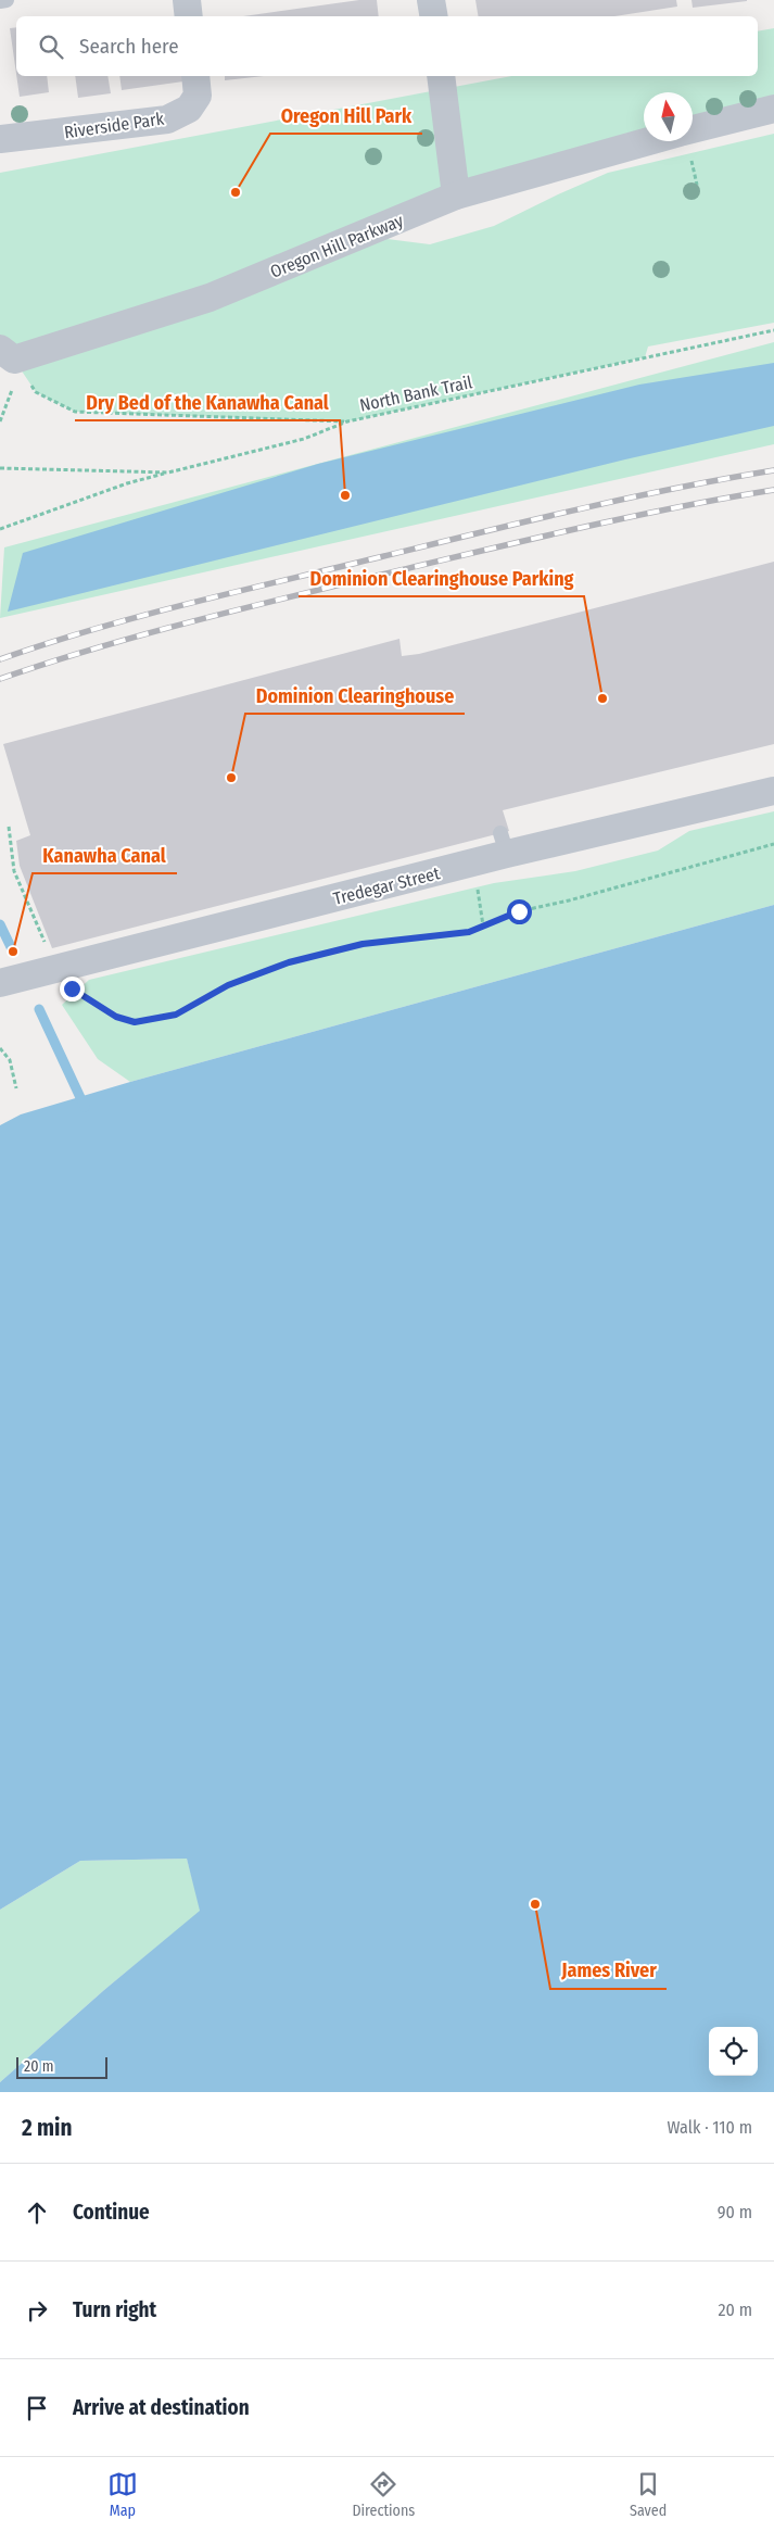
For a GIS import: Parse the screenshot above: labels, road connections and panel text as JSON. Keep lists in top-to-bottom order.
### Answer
{
  "streets": {
    "street": ["Riverside Park", "Oregon Hill Parkway", "Tredegar Street"],
    "path": ["North Bank Trail"]
  },
  "places": [
    "Oregon Hill Park",
    "Dry Bed of the Kanawha Canal",
    "Dominion Clearinghouse Parking",
    "Dominion Clearinghouse",
    "Kanawha Canal",
    "James River"
  ],
  "scale_bar": "20 m",
  "north": "top",
  "page": {
    "search": "Search here",
    "scale": "20 m",
    "heading": ["2 min", "Walk · 110 m"],
    "list": [
      ["Continue", "90 m"],
      ["Turn right", "20 m"],
      "Arrive at destination"
    ],
    "nav": ["Map", "Directions", "Saved"]
  }
}
